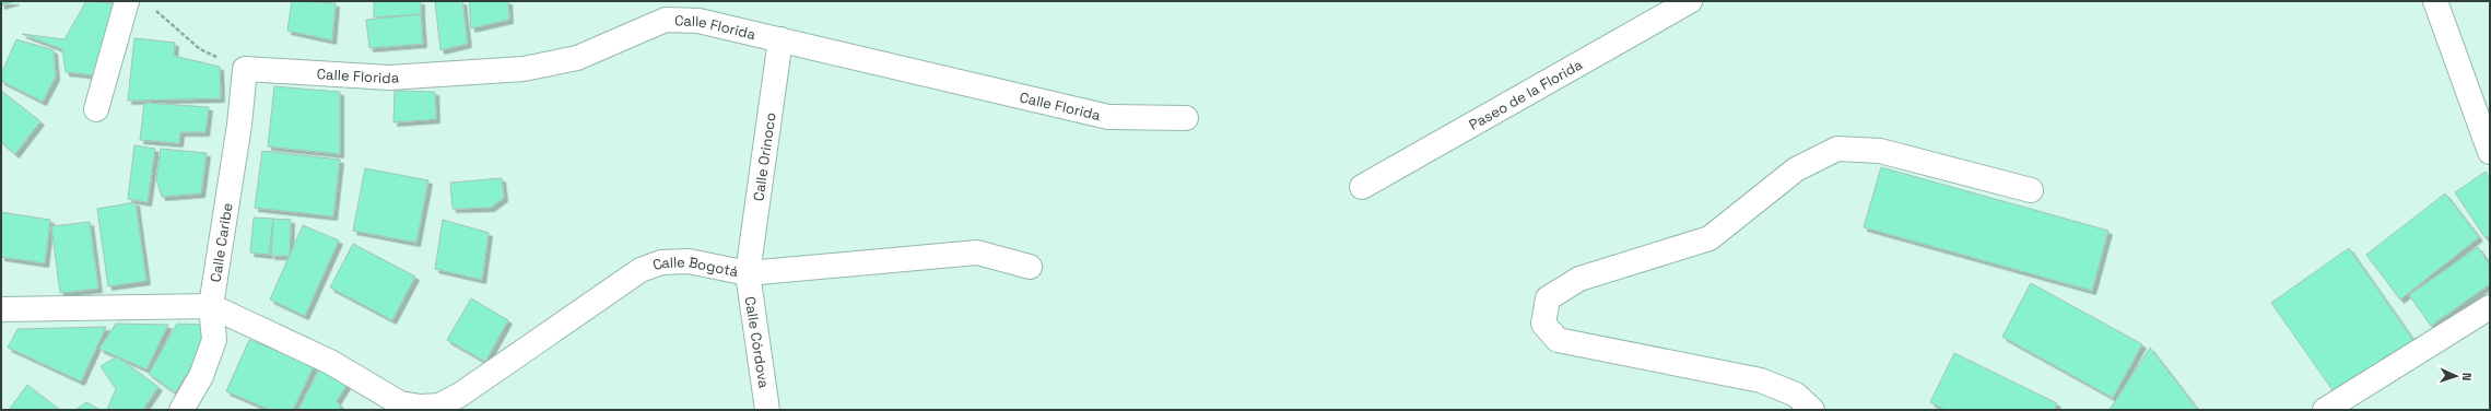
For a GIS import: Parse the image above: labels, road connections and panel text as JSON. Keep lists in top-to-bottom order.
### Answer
{
  "streets": {
    "street": [
      "Calle Florida",
      "Paseo de la Florida",
      "Calle Orinoco",
      "Calle Caribe",
      "Calle Bogotá",
      "Calle Córdova"
    ]
  },
  "crossings": [
    ["Calle Florida", "Calle Orinoco"],
    ["Calle Florida", "Calle Caribe"],
    ["Calle Orinoco", "Calle Bogotá"],
    ["Calle Orinoco", "Calle Córdova"],
    ["Calle Caribe", "Calle Bogotá"],
    ["Calle Bogotá", "Calle Córdova"]
  ],
  "north": "right"
}
